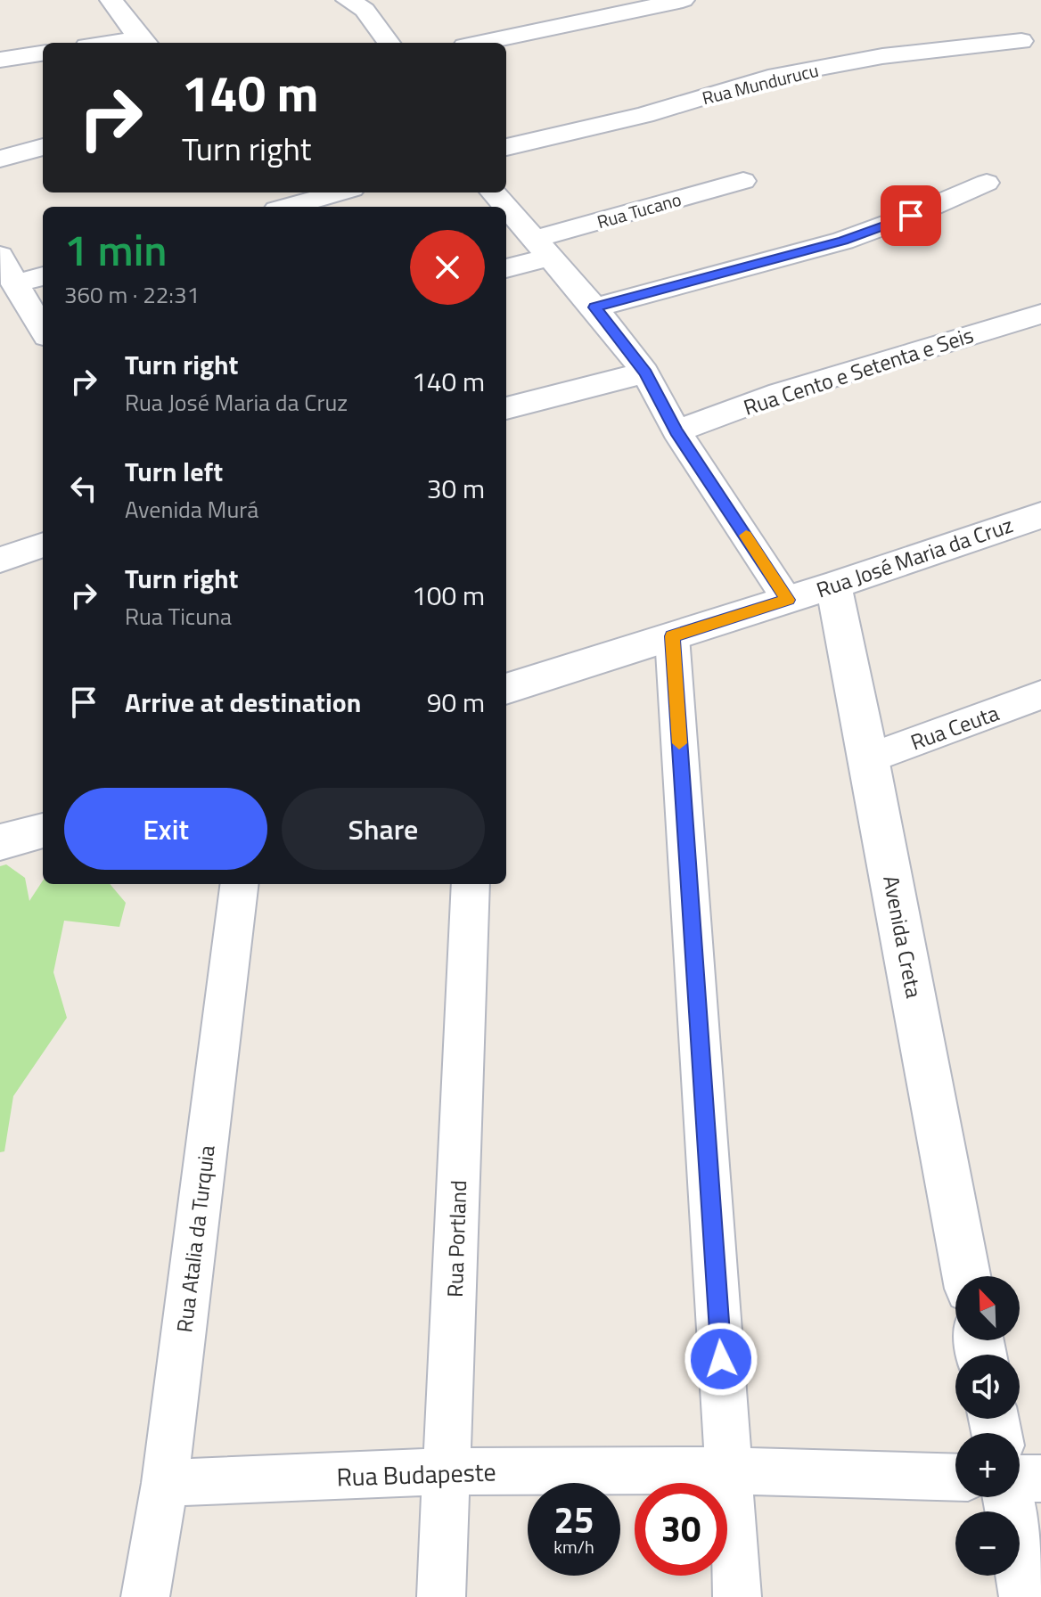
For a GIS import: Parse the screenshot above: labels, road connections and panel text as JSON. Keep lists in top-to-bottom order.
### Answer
{
  "streets": {
    "street": [
      "Rua Mundurucu",
      "Rua Tucano",
      "Rua Cento e Setenta e Seis",
      "Rua José Maria da Cruz",
      "Rua Ceuta",
      "Avenida Creta",
      "Rua Atalia da Turquia",
      "Rua Portland",
      "Rua Budapeste"
    ]
  },
  "crossings": [
    ["Rua José Maria da Cruz", "Avenida Creta"],
    ["Rua Ceuta", "Avenida Creta"],
    ["Rua Atalia da Turquia", "Rua Budapeste"],
    ["Rua Portland", "Rua Budapeste"]
  ],
  "north": "top left",
  "page": {
    "turn": ["140 m", "Turn right"],
    "heading": ["1 min", "360 m · 22:31"],
    "list": [
      {
        "name": "Turn right",
        "note": "Rua José Maria da Cruz",
        "value": "140 m"
      },
      {
        "name": "Turn left",
        "note": "Avenida Murá",
        "value": "30 m"
      },
      {
        "name": "Turn right",
        "note": "Rua Ticuna",
        "value": "100 m"
      },
      {
        "name": "Arrive at destination",
        "value": "90 m"
      }
    ],
    "buttons": ["Exit", "Share"],
    "map_buttons": ["+", "−"],
    "speed": "25 km/h",
    "limit": "30"
  }
}
